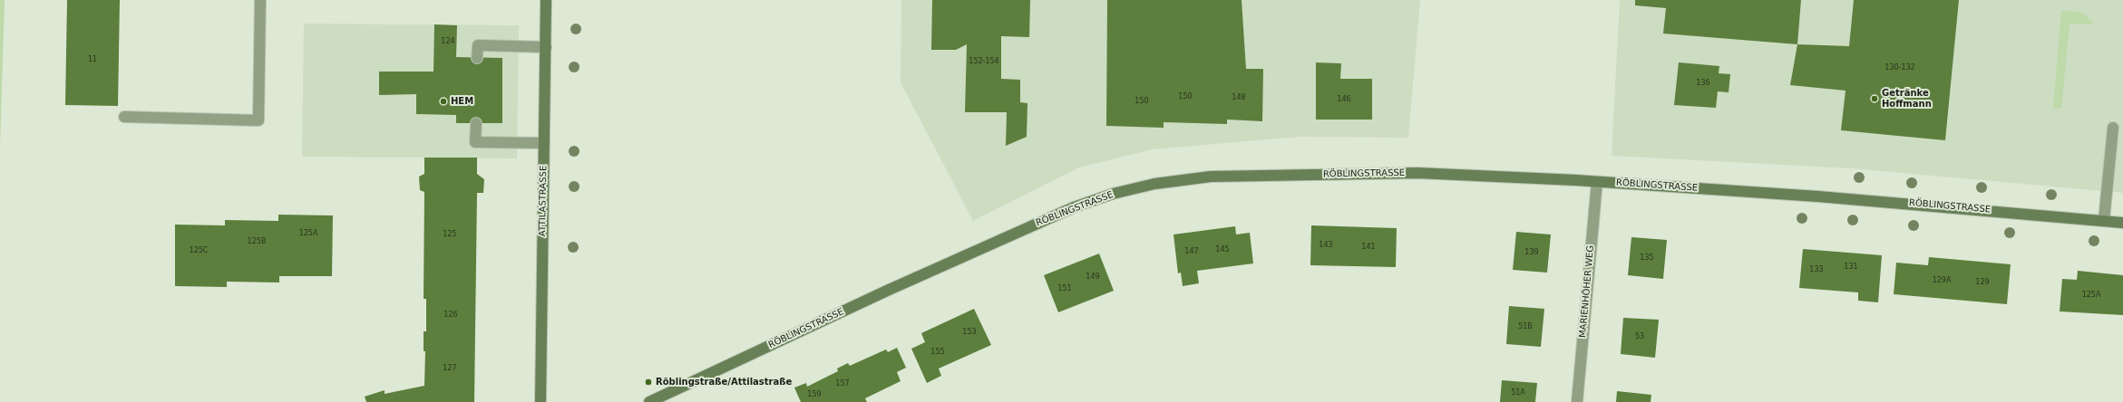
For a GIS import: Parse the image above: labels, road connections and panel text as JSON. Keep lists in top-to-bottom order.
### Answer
{
  "streets": {
    "street": ["RÖBLINGSTRASSE", "ATTILASTRASSE", "MARIENHÖHER WEG"]
  },
  "crossings": [
    ["RÖBLINGSTRASSE", "MARIENHÖHER WEG"]
  ],
  "places": ["Getränke Hoffmann", "HEM", "Röblingstraße/Attilastraße"],
  "house_numbers": [
    "124",
    "11",
    "152-154",
    "130-132",
    "136",
    "150",
    "148",
    "146",
    "150",
    "125A",
    "125",
    "125B",
    "143",
    "141",
    "145",
    "125C",
    "147",
    "139",
    "135",
    "131",
    "133",
    "149",
    "129A",
    "129",
    "151",
    "125A",
    "126",
    "51B",
    "153",
    "53",
    "155",
    "127",
    "157",
    "51A",
    "159"
  ]
}
